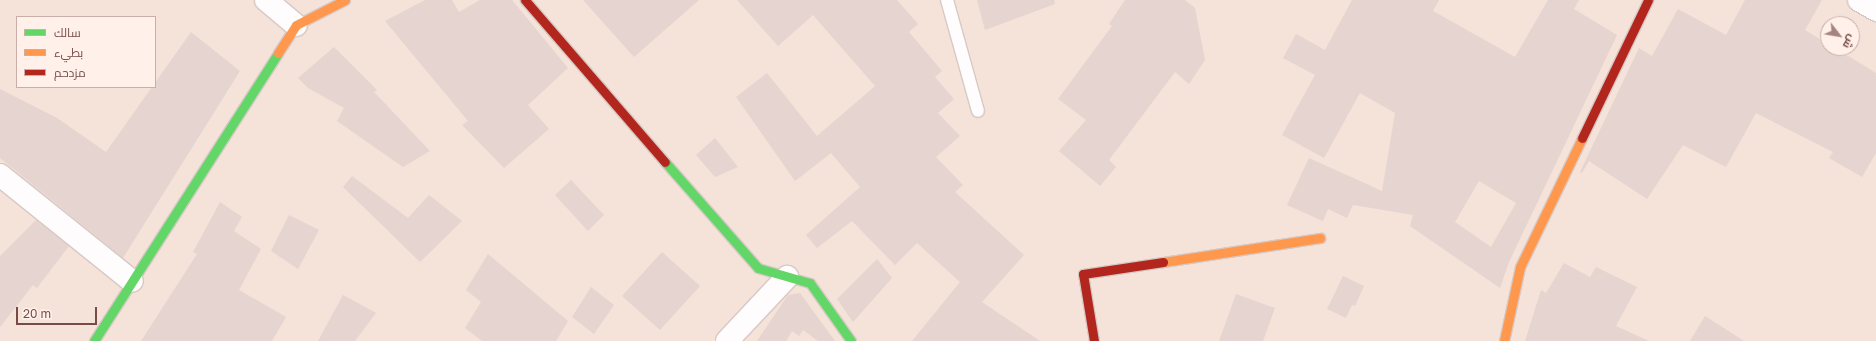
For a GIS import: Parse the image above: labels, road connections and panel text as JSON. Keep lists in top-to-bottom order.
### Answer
{
  "legend": ["سالك", "بطيء", "مزدحم"],
  "scale_bar": "20 m",
  "north": "bottom right"
}
